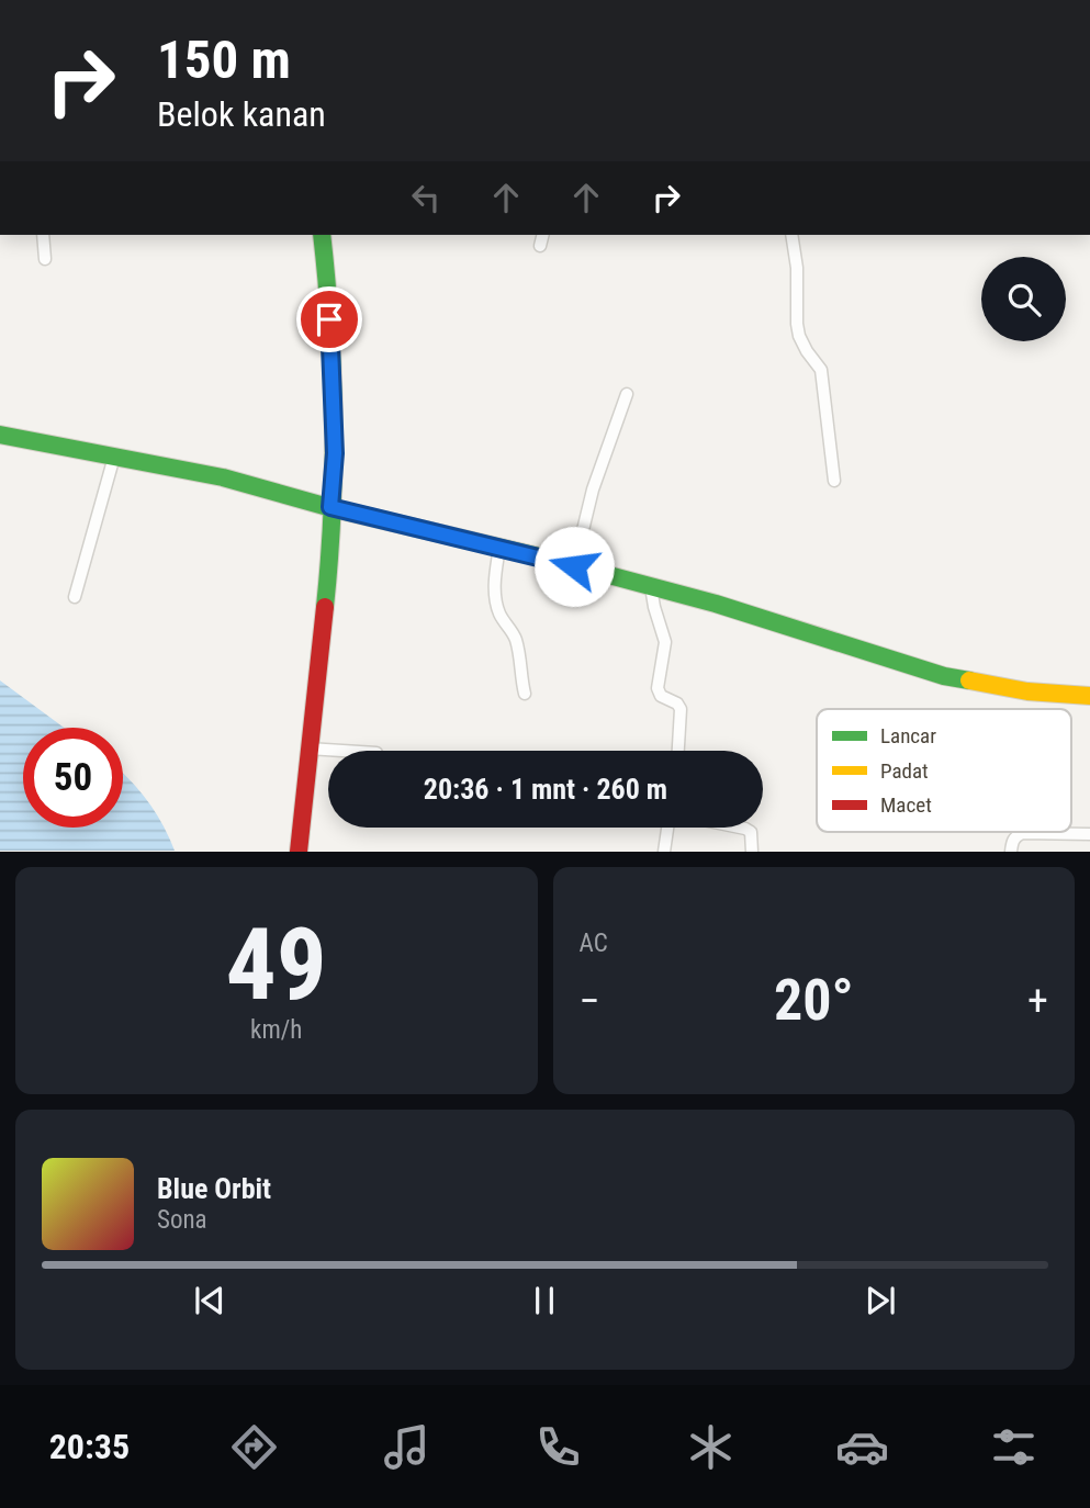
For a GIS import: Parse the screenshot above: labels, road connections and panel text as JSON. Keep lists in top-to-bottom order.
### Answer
{
  "legend": ["Lancar", "Padat", "Macet"],
  "page": {
    "turn": ["150 m", "Belok kanan"],
    "limit": "50",
    "trip": "20:36 · 1 mnt · 260 m",
    "tile": [
      ["49", "km/h"],
      "AC"
    ],
    "heat": ["−", "20°", "+"],
    "song": ["Blue Orbit", "Sona"],
    "tabs": "20:35"
  }
}
